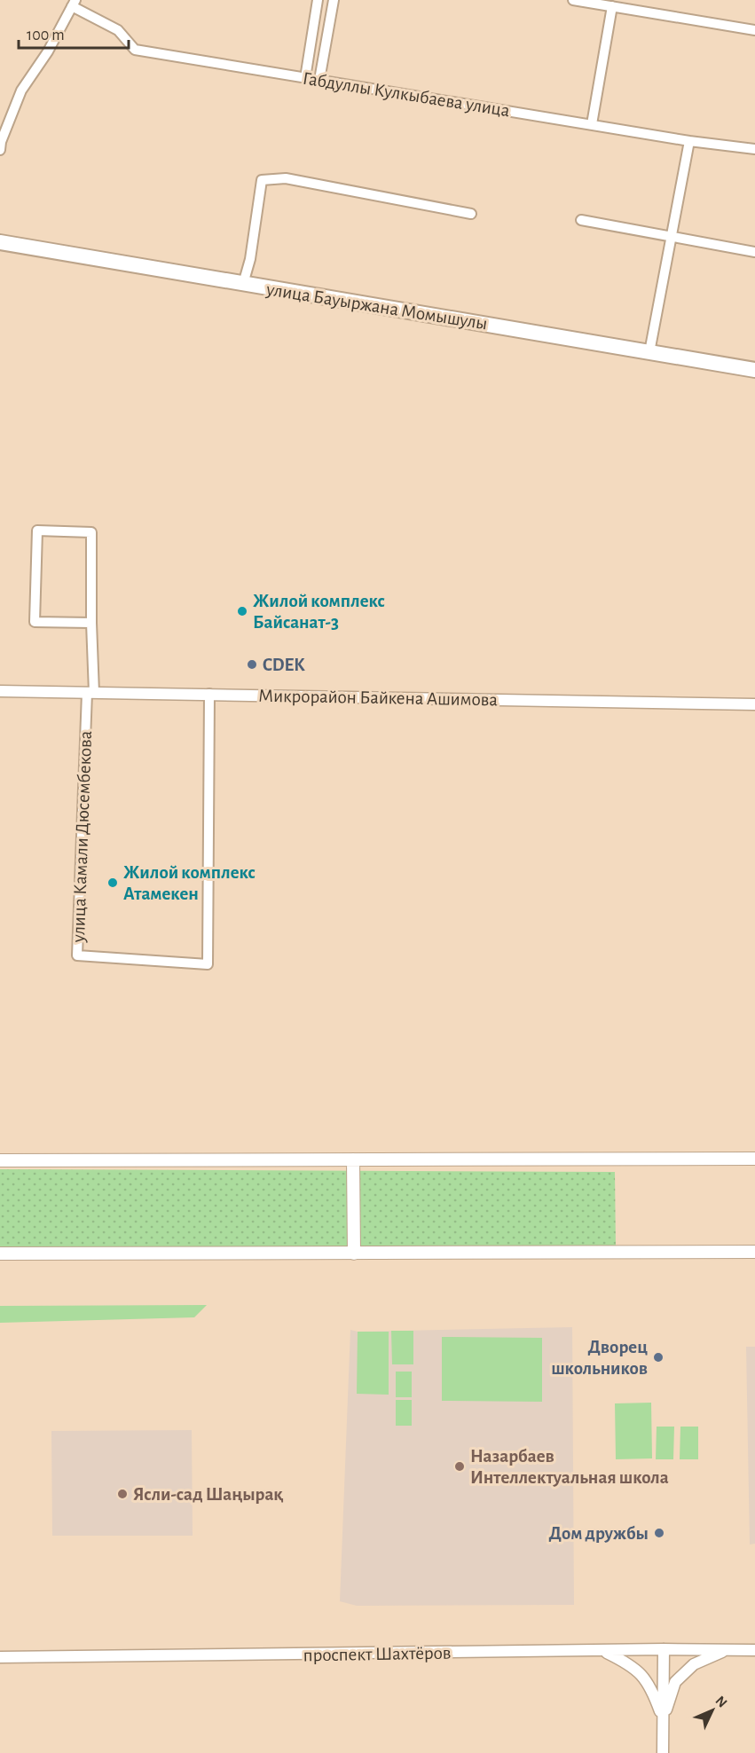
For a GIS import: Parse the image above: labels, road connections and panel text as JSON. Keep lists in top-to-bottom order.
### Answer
{
  "streets": {
    "main road": ["улица Бауыржана Момышулы"],
    "street": [
      "Габдуллы Кулкыбаева улица",
      "Микрорайон Байкена Ашимова",
      "улица Камали Дюсембекова",
      "проспект Шахтёров"
    ]
  },
  "crossings": [
    ["Микрорайон Байкена Ашимова", "улица Камали Дюсембекова"]
  ],
  "places": [
    "Жилой комплекс Байсанат-3",
    "CDEK",
    "Жилой комплекс Атамекен",
    "Дворец школьников",
    "Назарбаев Интеллектуальная школа",
    "Ясли-сад Шаңырақ",
    "Дом дружбы"
  ],
  "scale_bar": "100 m",
  "north": "top right"
}
